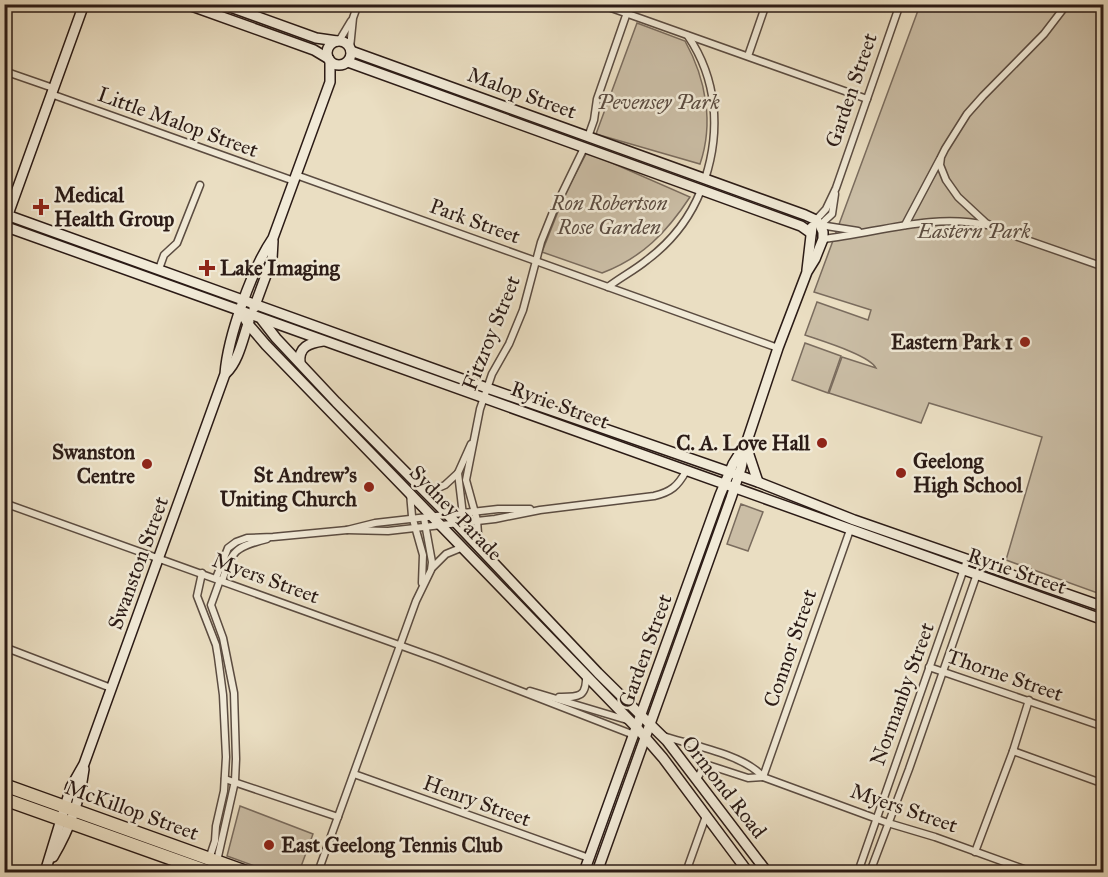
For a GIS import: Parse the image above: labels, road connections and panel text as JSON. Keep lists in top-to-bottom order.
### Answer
{
  "streets": {
    "highway": ["McKillop Street"],
    "street": [
      "Garden Street",
      "Malop Street",
      "Little Malop Street",
      "Park Street",
      "Fitzroy Street",
      "Ryrie Street",
      "Sydney Parade",
      "Swanston Street",
      "Myers Street",
      "Connor Street",
      "Thorne Street",
      "Normanby Street",
      "Ormond Road",
      "Henry Street"
    ]
  },
  "crossings": [
    ["Garden Street", "Malop Street"],
    ["Garden Street", "Park Street"],
    ["Garden Street", "Ryrie Street"],
    ["Garden Street", "Sydney Parade"],
    ["Garden Street", "Myers Street"],
    ["Garden Street", "Ormond Road"],
    ["Garden Street", "Henry Street"],
    ["Malop Street", "Fitzroy Street"],
    ["Malop Street", "Swanston Street"],
    ["Little Malop Street", "Park Street"],
    ["Little Malop Street", "Swanston Street"],
    ["Park Street", "Fitzroy Street"],
    ["Park Street", "Swanston Street"],
    ["Fitzroy Street", "Ryrie Street"],
    ["Fitzroy Street", "Sydney Parade"],
    ["Ryrie Street", "Sydney Parade"],
    ["Ryrie Street", "Swanston Street"],
    ["Ryrie Street", "Connor Street"],
    ["Ryrie Street", "Normanby Street"],
    ["Sydney Parade", "Swanston Street"],
    ["Sydney Parade", "Myers Street"],
    ["Sydney Parade", "Ormond Road"],
    ["Swanston Street", "Myers Street"],
    ["Swanston Street", "McKillop Street"],
    ["Myers Street", "Connor Street"],
    ["Myers Street", "Normanby Street"],
    ["Myers Street", "Ormond Road"],
    ["Thorne Street", "Normanby Street"]
  ],
  "parks": ["Pevensey Park", "Ron Robertson Rose Garden", "Eastern Park"],
  "places": {
    "health": ["Medical Health Group", "Lake Imaging"],
    "other": [
      "Eastern Park 1",
      "C. A. Love Hall",
      "Swanston Centre",
      "Geelong High School",
      "St Andrew's Uniting Church",
      "East Geelong Tennis Club"
    ]
  }
}
